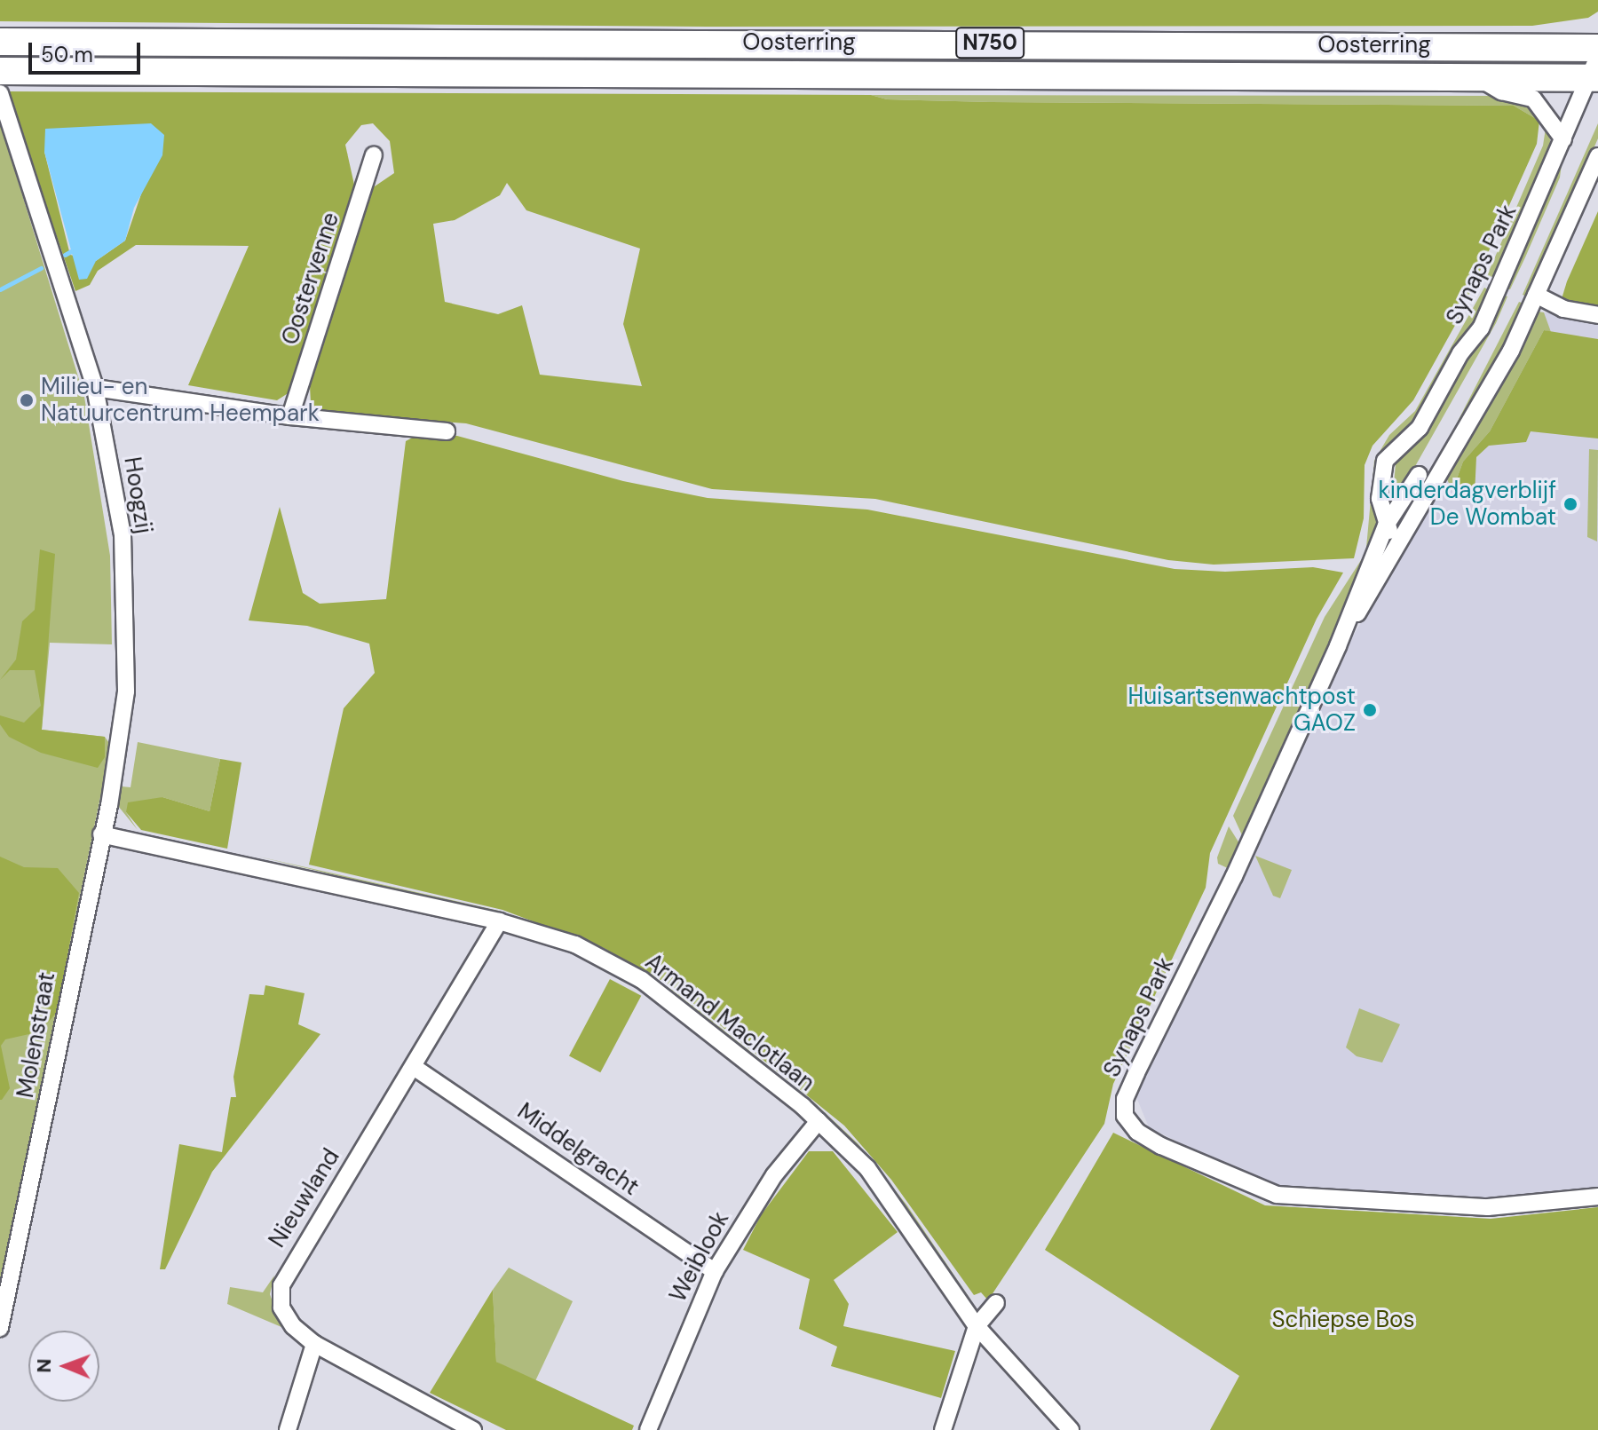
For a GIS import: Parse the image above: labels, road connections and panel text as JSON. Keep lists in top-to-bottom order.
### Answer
{
  "streets": {
    "highway": ["Oosterring", "N750"],
    "street": [
      "Synaps Park",
      "Oostervenne",
      "Hoogzij",
      "Armand Maclotlaan",
      "Molenstraat",
      "Middelgracht",
      "Nieuwland",
      "Weiblook"
    ]
  },
  "crossings": [
    ["Oosterring", "Synaps Park"],
    ["Hoogzij", "Armand Maclotlaan"],
    ["Hoogzij", "Molenstraat"],
    ["Armand Maclotlaan", "Molenstraat"],
    ["Armand Maclotlaan", "Nieuwland"],
    ["Armand Maclotlaan", "Weiblook"],
    ["Middelgracht", "Nieuwland"],
    ["Middelgracht", "Weiblook"]
  ],
  "parks": ["Schiepse Bos"],
  "places": ["Milieu- en Natuurcentrum Heempark", "kinderdagverblijf De Wombat", "Huisartsenwachtpost GAOZ"],
  "scale_bar": "50 m",
  "north": "left"
}
